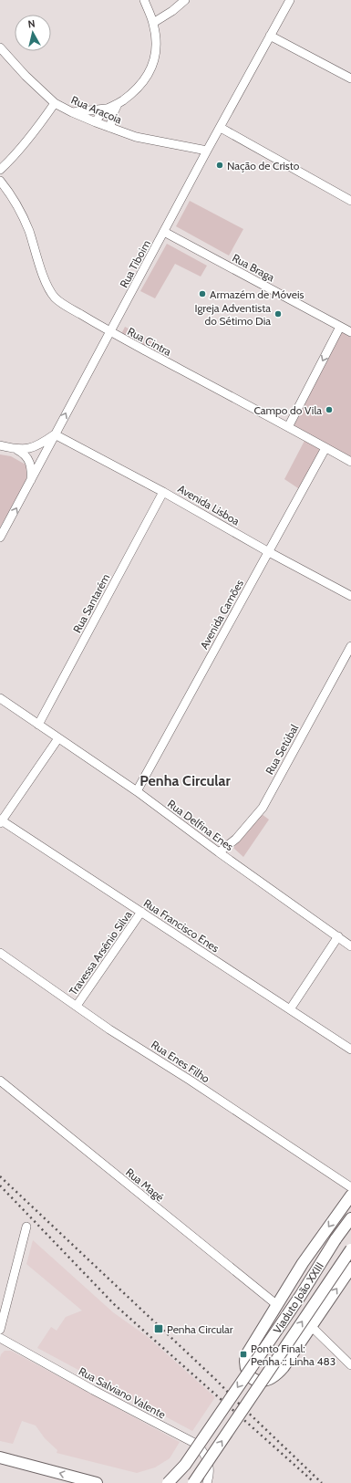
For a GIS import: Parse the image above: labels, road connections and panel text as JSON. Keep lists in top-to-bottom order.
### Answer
{
  "streets": {
    "main road": ["Viaduto João XXIII"],
    "street": [
      "Rua Aracoia",
      "Rua Tiboim",
      "Rua Braga",
      "Rua Cintra",
      "Avenida Lisboa",
      "Rua Santarém",
      "Avenida Camões",
      "Rua Setúbal",
      "Rua Delfina Enes",
      "Rua Francisco Enes",
      "Travessa Arsênio Silva",
      "Rua Enes Filho",
      "Rua Magé",
      "Rua Salviano Valente"
    ]
  },
  "crossings": [
    ["Rua Aracoia", "Rua Tiboim"],
    ["Rua Tiboim", "Rua Braga"],
    ["Rua Tiboim", "Rua Cintra"],
    ["Rua Tiboim", "Avenida Lisboa"],
    ["Rua Cintra", "Avenida Camões"],
    ["Avenida Lisboa", "Rua Santarém"],
    ["Avenida Lisboa", "Avenida Camões"],
    ["Rua Santarém", "Rua Delfina Enes"],
    ["Avenida Camões", "Rua Delfina Enes"],
    ["Rua Setúbal", "Rua Delfina Enes"],
    ["Rua Francisco Enes", "Travessa Arsênio Silva"],
    ["Travessa Arsênio Silva", "Rua Enes Filho"]
  ],
  "districts": ["Penha Circular"],
  "places": {
    "other": [
      "Nação de Cristo",
      "Armazém de Móveis",
      "Igreja Adventista do Sétimo Dia",
      "Campo do Vila"
    ],
    "transit": ["Penha Circular", "Ponto Final: Penha :: Linha 483"]
  },
  "north": "top"
}
